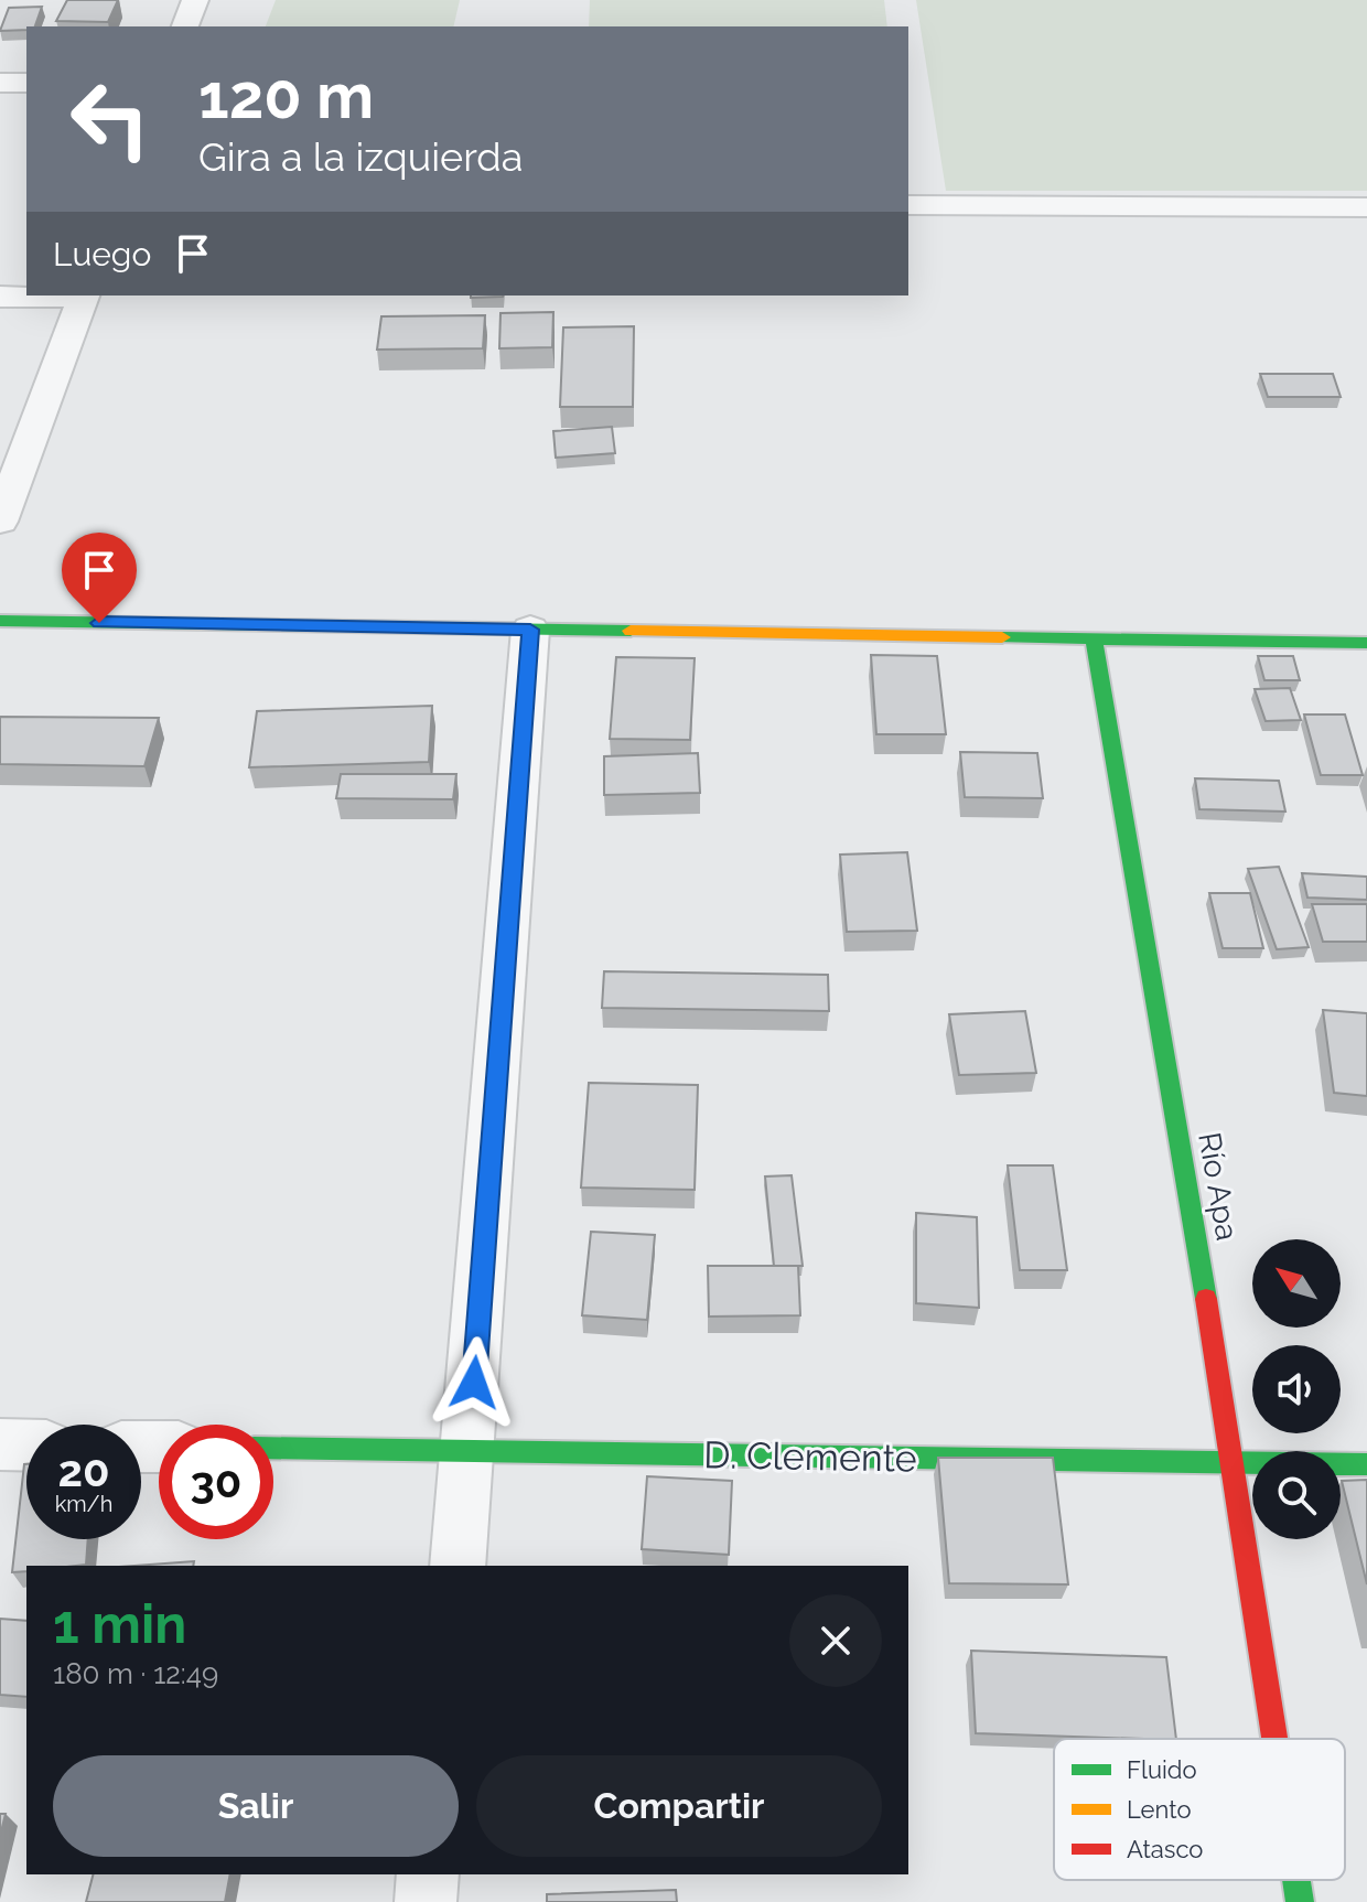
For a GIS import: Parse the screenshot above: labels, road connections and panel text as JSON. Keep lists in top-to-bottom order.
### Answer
{
  "streets": {
    "street": ["Río Apa", "D. Clemente"]
  },
  "crossings": [
    ["Río Apa", "D. Clemente"]
  ],
  "legend": ["Fluido", "Lento", "Atasco"],
  "north": "top left",
  "page": {
    "turn": ["120 m", "Gira a la izquierda"],
    "then": "Luego",
    "speed": "20 km/h",
    "limit": "30",
    "heading": ["1 min", "180 m · 12:49"],
    "buttons": ["Salir", "Compartir"]
  }
}
